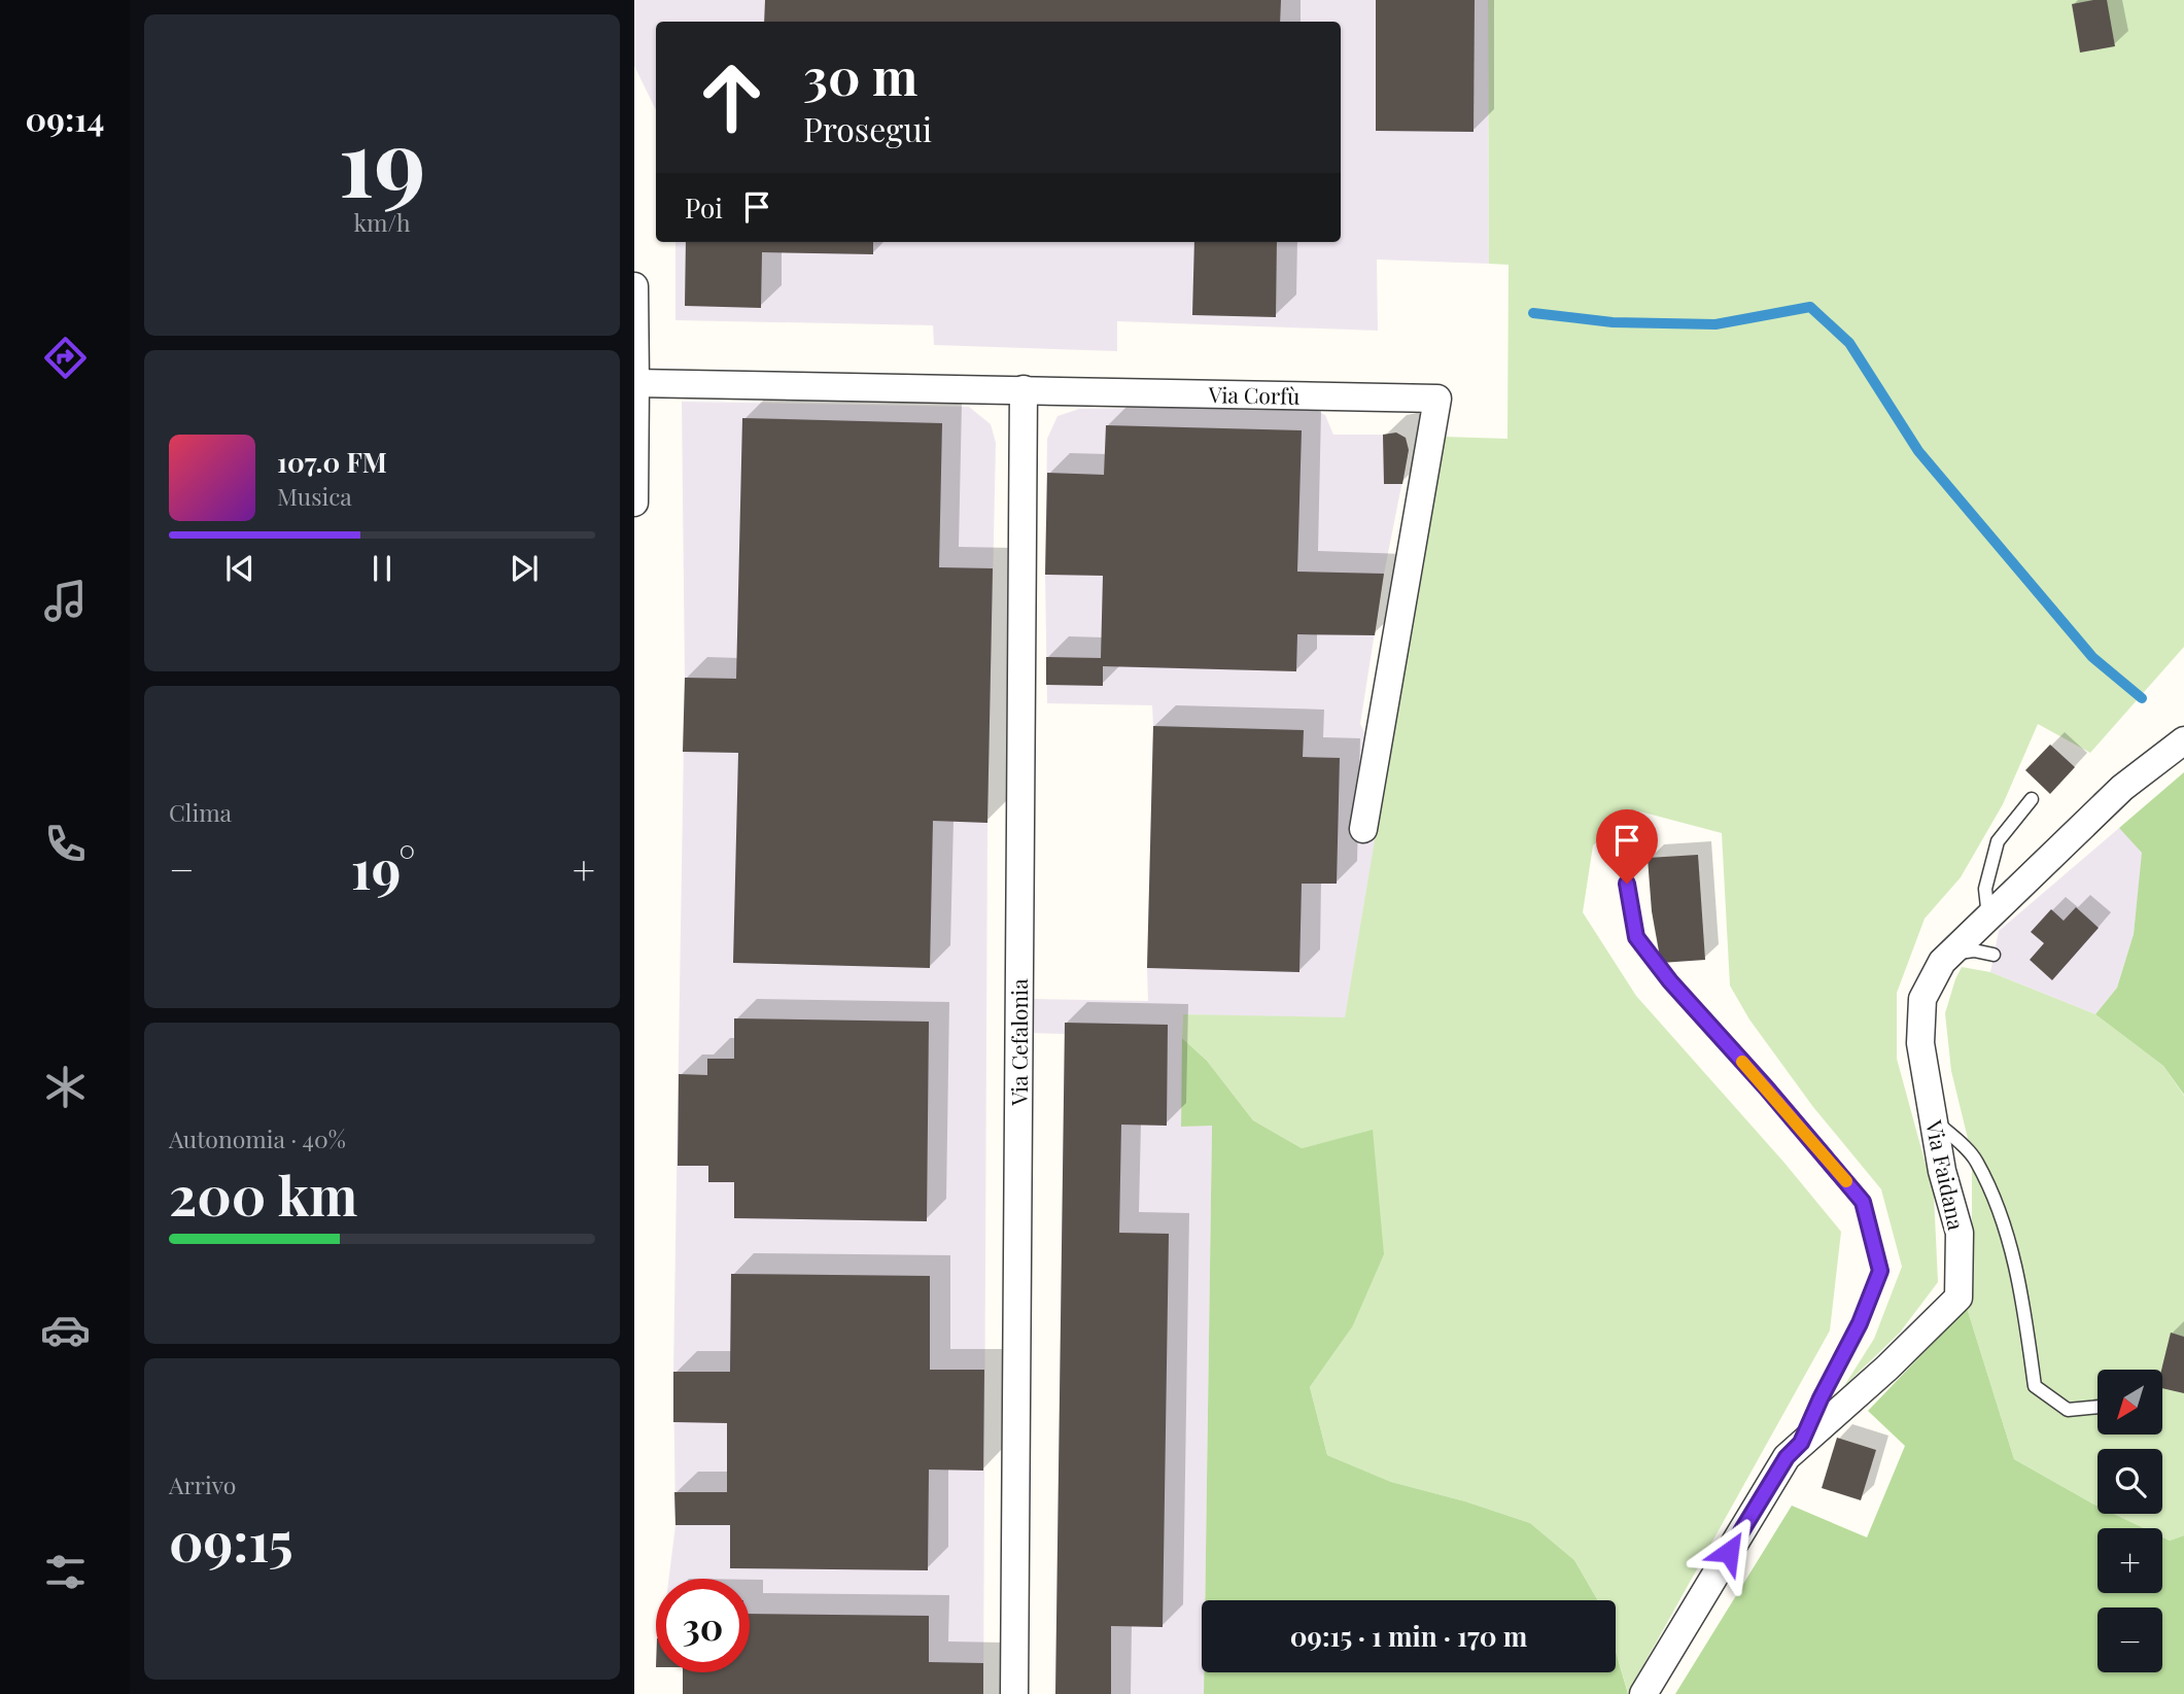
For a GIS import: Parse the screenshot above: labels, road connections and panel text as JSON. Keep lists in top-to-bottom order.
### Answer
{
  "streets": {
    "street": ["Via Corfù", "Via Cefalonia", "Via Faidana"]
  },
  "crossings": [
    ["Via Corfù", "Via Cefalonia"]
  ],
  "north": "bottom left",
  "page": {
    "tabs": "09:14",
    "tile": [
      ["19", "km/h"],
      "Clima",
      ["Autonomia · 40%", "200 km"],
      ["Arrivo", "09:15"]
    ],
    "turn": ["30 m", "Prosegui"],
    "then": "Poi",
    "song": ["107.0 FM", "Musica"],
    "heat": ["−", "19°", "+"],
    "map_buttons": ["+", "−"],
    "limit": "30",
    "trip": "09:15 · 1 min · 170 m"
  }
}
